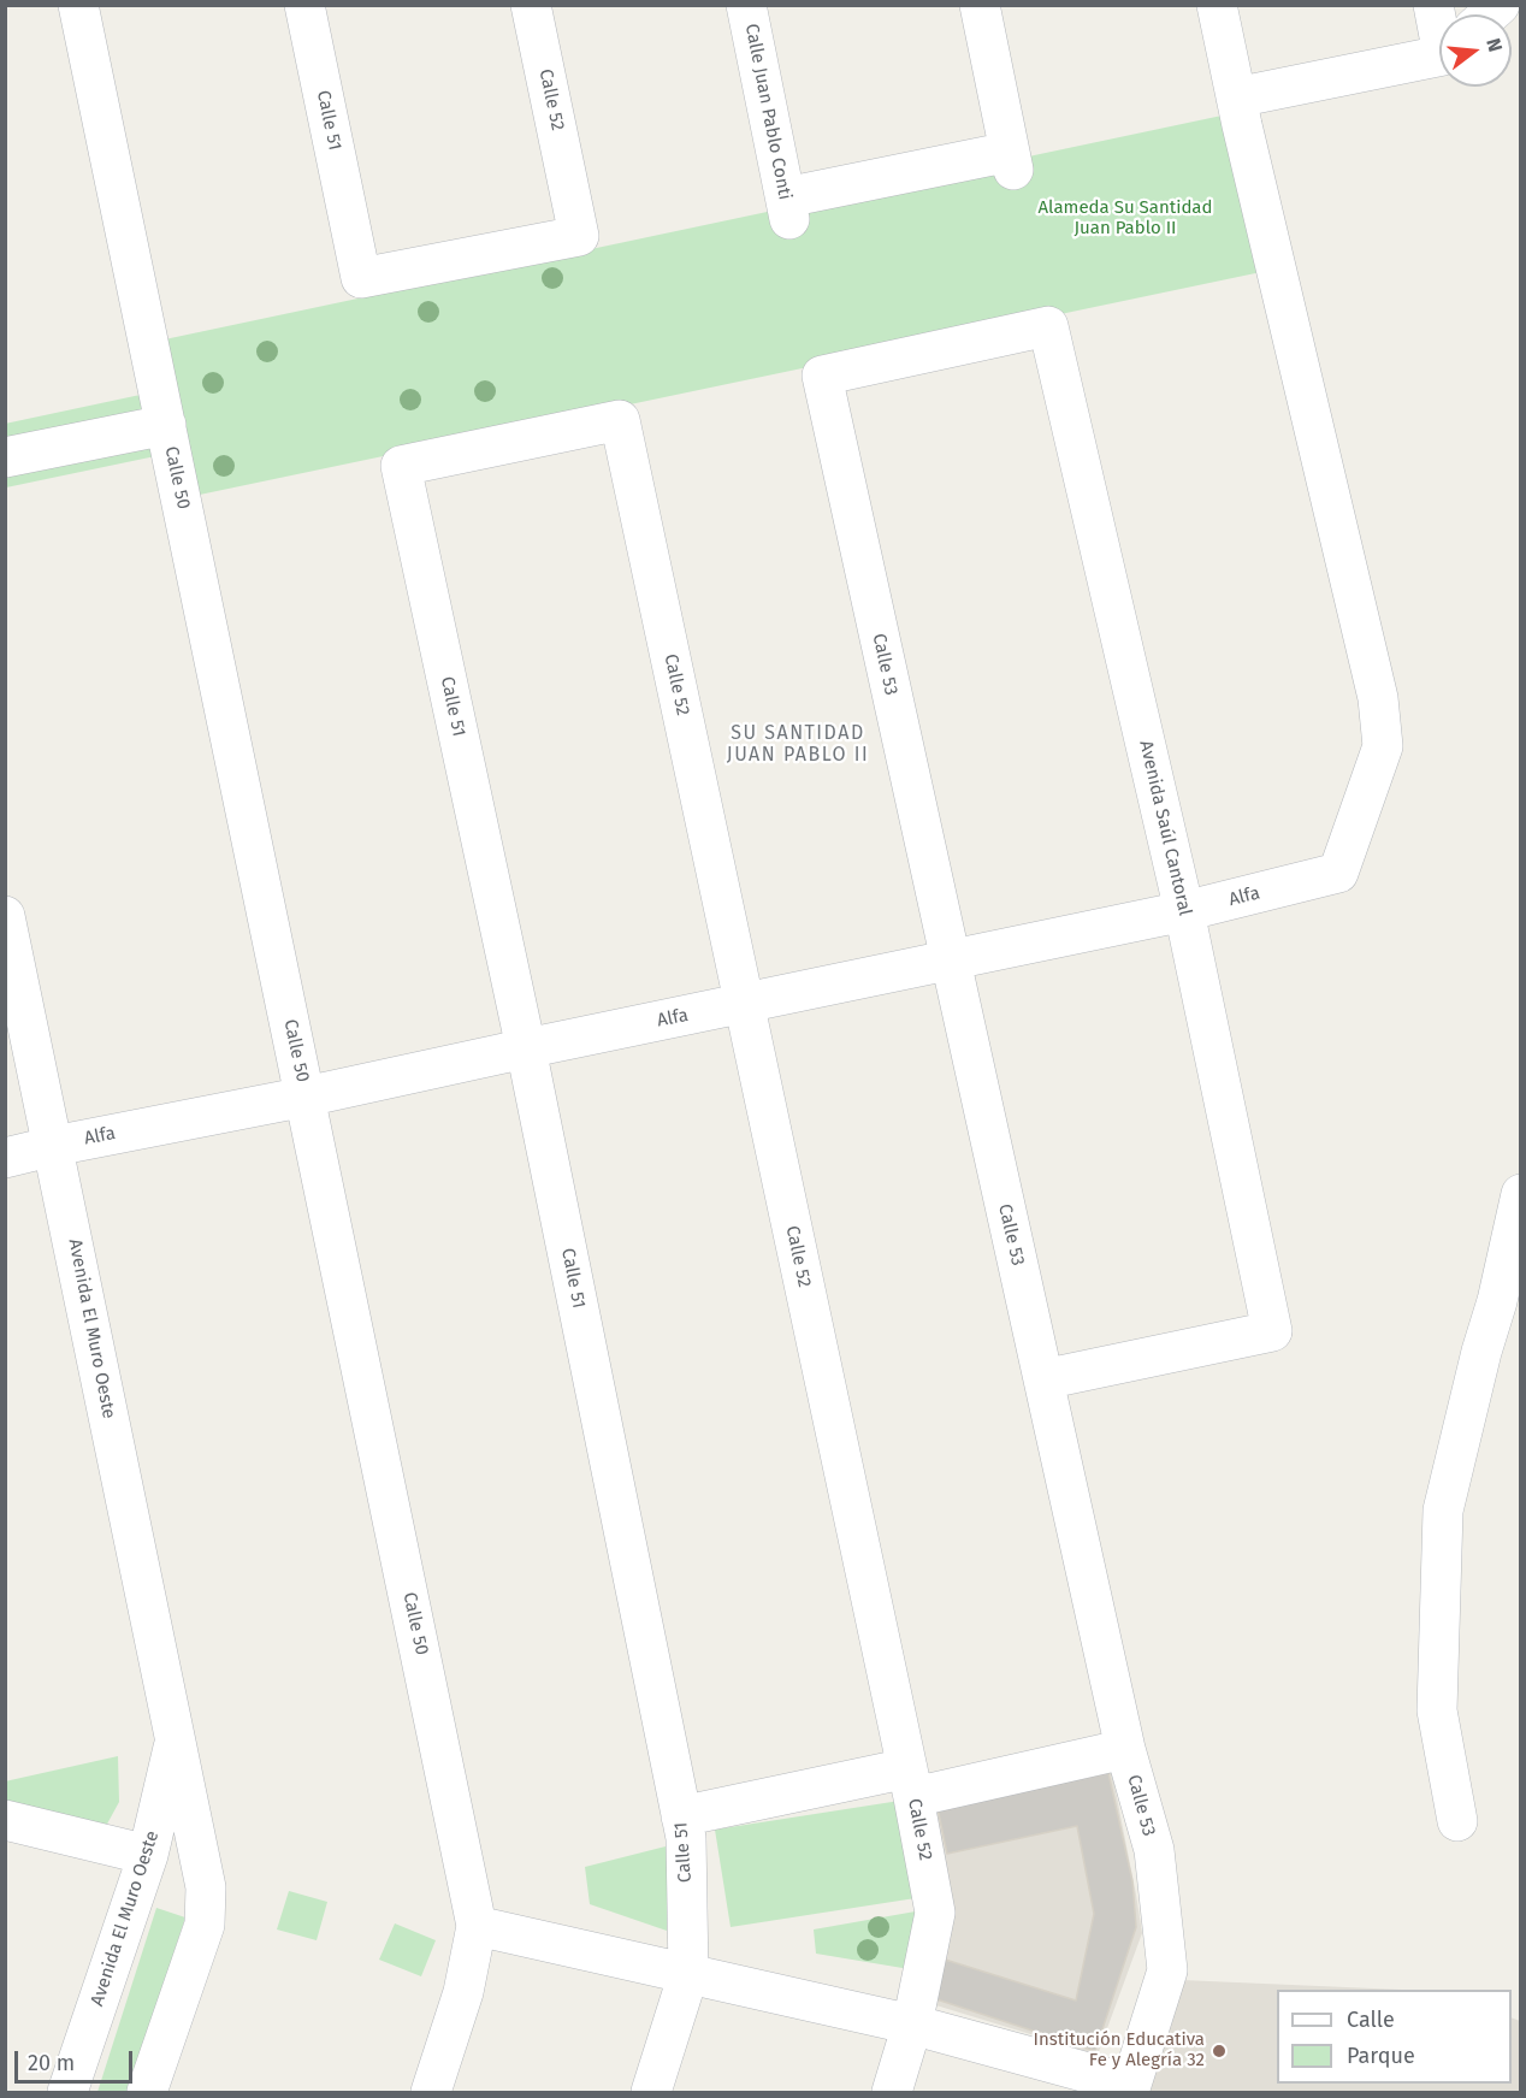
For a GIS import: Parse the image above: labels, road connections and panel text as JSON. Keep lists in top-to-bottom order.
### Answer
{
  "streets": {
    "street": [
      "Calle 52",
      "Calle Juan Pablo Conti",
      "Calle 51",
      "Calle 50",
      "Calle 53",
      "Avenida Saúl Cantoral",
      "Alfa",
      "Avenida El Muro Oeste"
    ]
  },
  "crossings": [
    ["Calle 52", "Calle 51"],
    ["Calle 52", "Alfa"],
    ["Calle 51", "Alfa"],
    ["Calle 50", "Alfa"],
    ["Calle 53", "Avenida Saúl Cantoral"],
    ["Calle 53", "Alfa"],
    ["Avenida Saúl Cantoral", "Alfa"],
    ["Alfa", "Avenida El Muro Oeste"]
  ],
  "districts": ["SU SANTIDAD JUAN PABLO II"],
  "parks": ["Alameda Su Santidad Juan Pablo II"],
  "places": ["Institución Educativa Fe y Alegría 32"],
  "legend": ["Calle", "Parque"],
  "scale_bar": "20 m",
  "north": "right"
}
